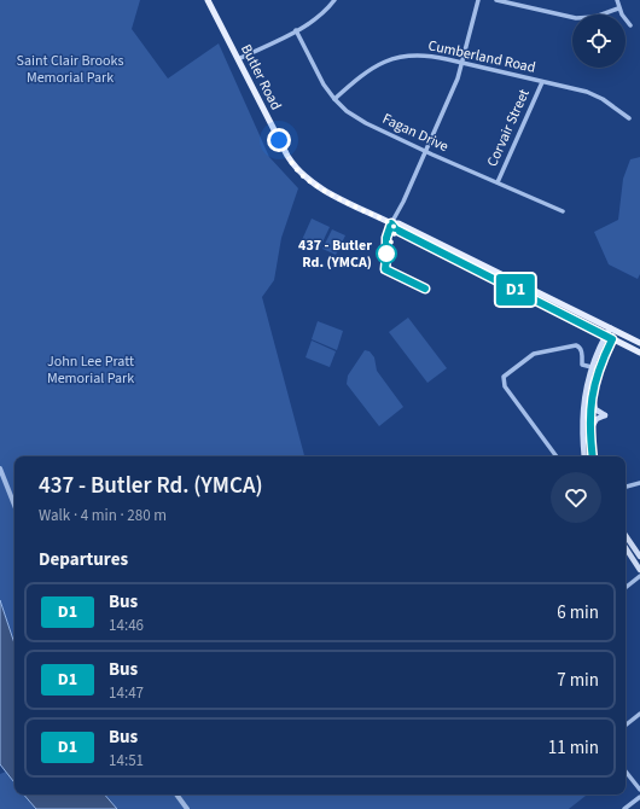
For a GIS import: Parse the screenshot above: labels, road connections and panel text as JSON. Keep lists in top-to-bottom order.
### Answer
{
  "streets": {
    "main road": ["Butler Road"],
    "street": ["Cumberland Road", "Corvair Street", "Fagan Drive"]
  },
  "crossings": [
    ["Cumberland Road", "Corvair Street"],
    ["Cumberland Road", "Fagan Drive"],
    ["Corvair Street", "Fagan Drive"]
  ],
  "parks": ["Saint Clair Brooks Memorial Park", "John Lee Pratt Memorial Park"],
  "places": ["437 - Butler Rd. (YMCA)"],
  "lines": ["bus line D1"],
  "page": {
    "on_map": "D1",
    "heading": [
      ["437 - Butler Rd. (YMCA)", "Walk · 4 min · 280 m"],
      "Departures"
    ],
    "list": [
      {
        "mark": "D1",
        "name": "Bus",
        "note": "14:46",
        "value": "6 min"
      },
      {
        "mark": "D1",
        "name": "Bus",
        "note": "14:47",
        "value": "7 min"
      },
      {
        "mark": "D1",
        "name": "Bus",
        "note": "14:51",
        "value": "11 min"
      }
    ]
  }
}
